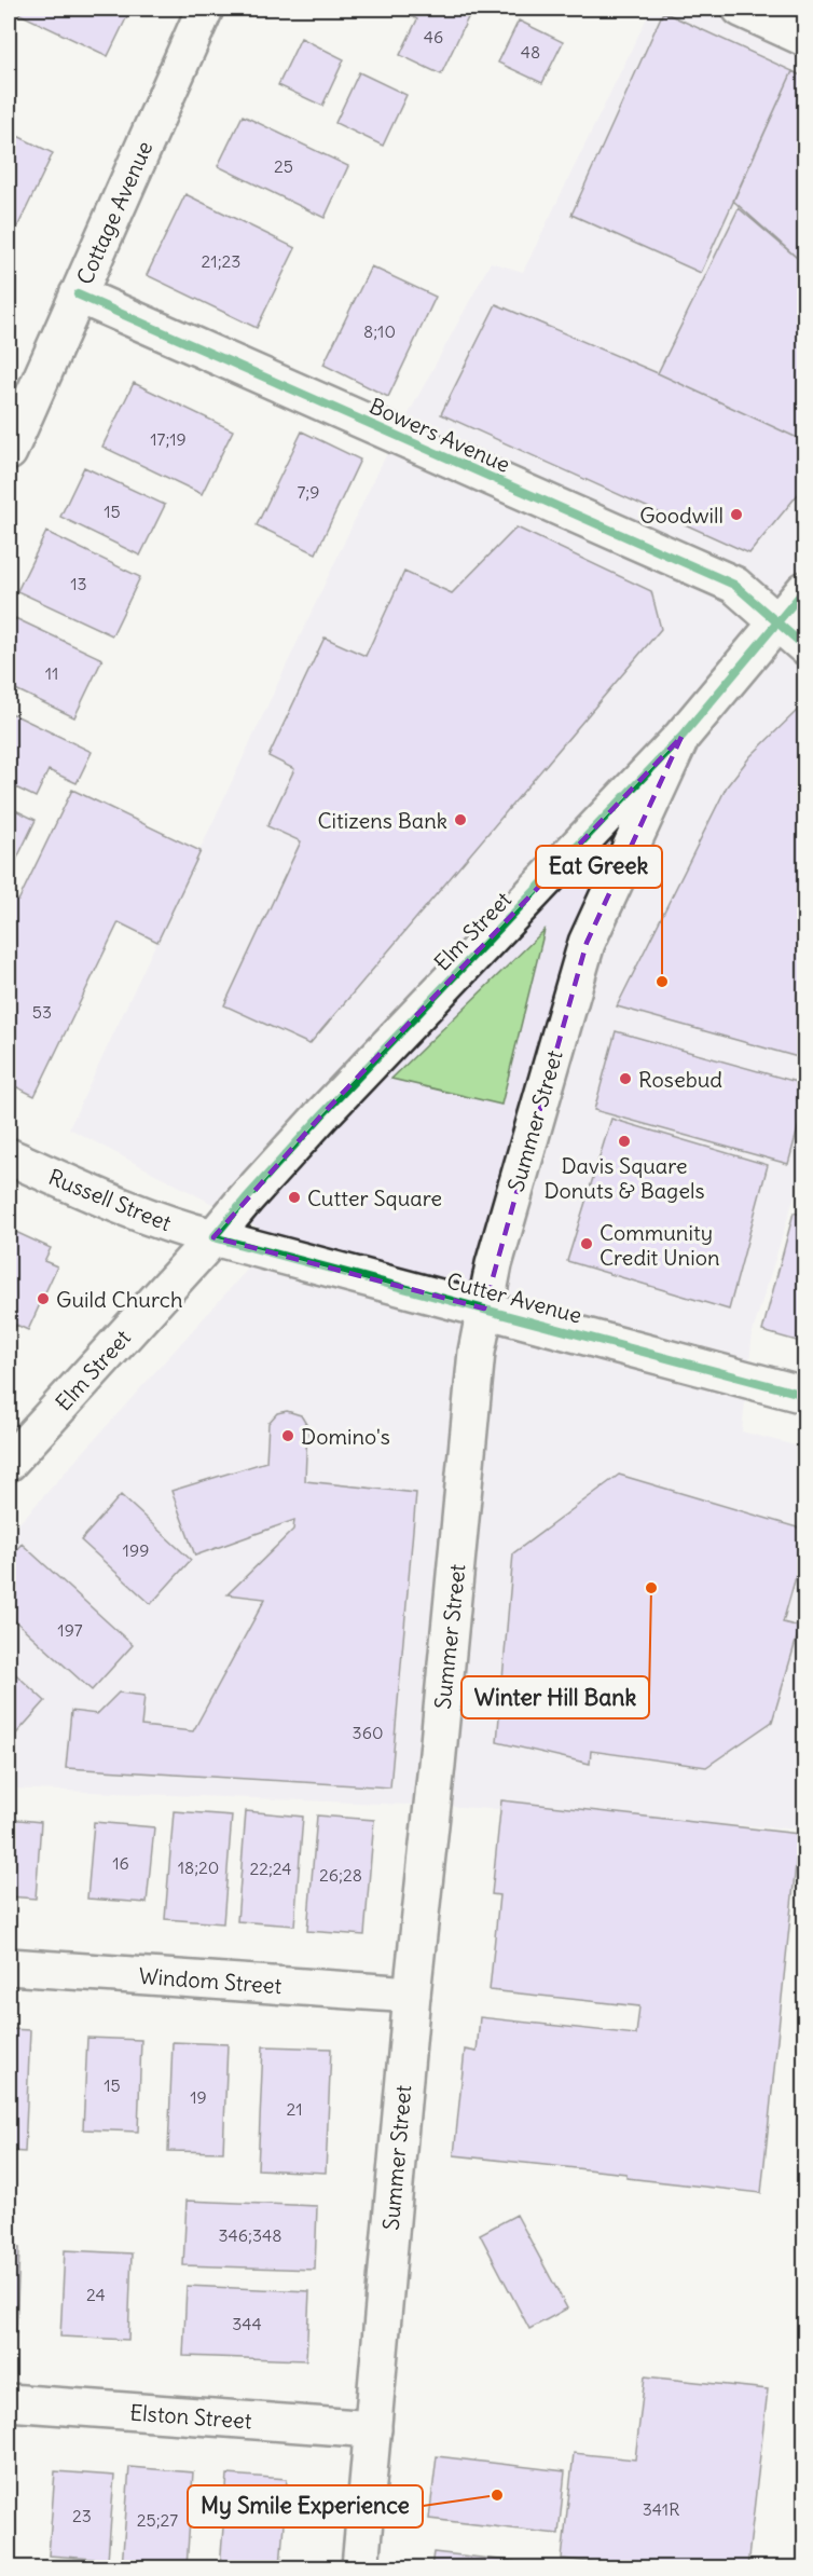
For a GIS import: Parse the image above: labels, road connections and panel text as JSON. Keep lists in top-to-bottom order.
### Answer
{
  "streets": {
    "main road": [
      "Cottage Avenue",
      "Bowers Avenue",
      "Elm Street",
      "Summer Street",
      "Russell Street",
      "Cutter Avenue",
      "Windom Street",
      "Elston Street"
    ]
  },
  "crossings": [
    ["Cottage Avenue", "Bowers Avenue"],
    ["Bowers Avenue", "Elm Street"],
    ["Elm Street", "Summer Street"],
    ["Elm Street", "Russell Street"],
    ["Elm Street", "Cutter Avenue"],
    ["Summer Street", "Cutter Avenue"],
    ["Summer Street", "Windom Street"],
    ["Summer Street", "Elston Street"],
    ["Russell Street", "Cutter Avenue"]
  ],
  "places": [
    "Goodwill",
    "Citizens Bank",
    "Eat Greek",
    "Rosebud",
    "Davis Square Donuts & Bagels",
    "Cutter Square",
    "Community Credit Union",
    "Guild Church",
    "Domino's",
    "Winter Hill Bank",
    "My Smile Experience"
  ],
  "house_numbers": [
    "46",
    "48",
    "25",
    "21;23",
    "8;10",
    "17;19",
    "7;9",
    "15",
    "13",
    "11",
    "53",
    "199",
    "197",
    "360",
    "16",
    "18;20",
    "22;24",
    "26;28",
    "15",
    "19",
    "21",
    "346;348",
    "24",
    "344",
    "341R",
    "23",
    "25;27"
  ]
}
